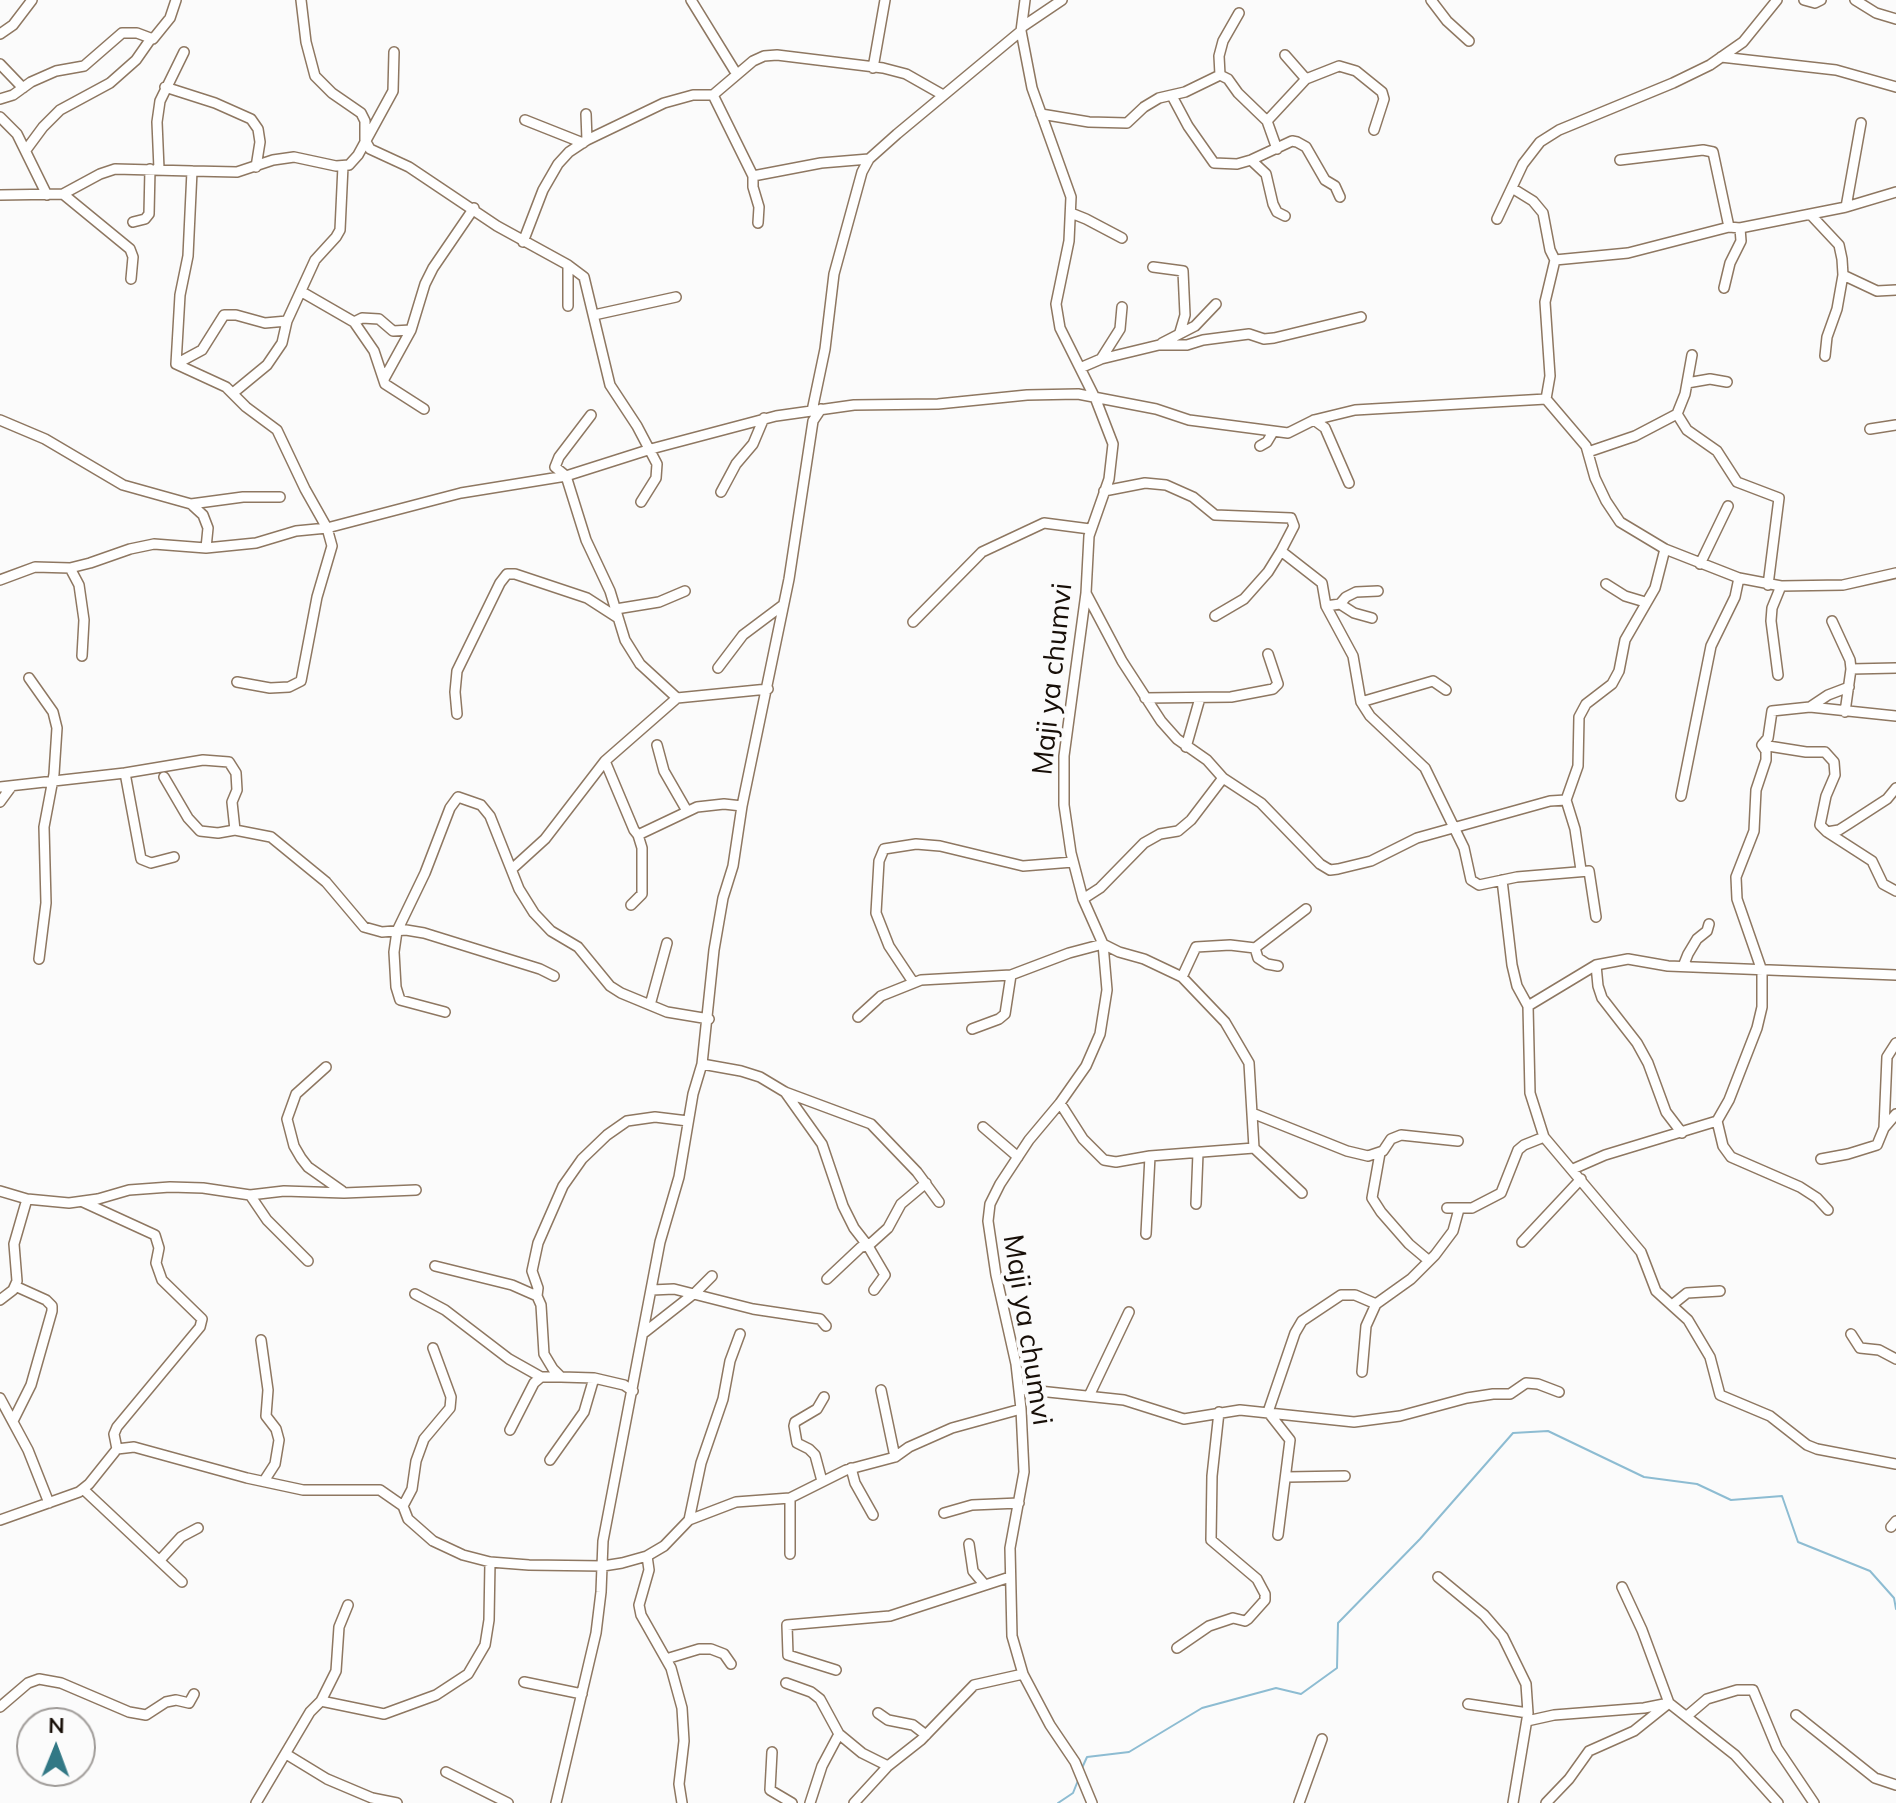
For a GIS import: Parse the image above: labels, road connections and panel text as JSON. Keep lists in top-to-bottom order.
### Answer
{
  "streets": {
    "street": ["Maji ya chumvi"]
  },
  "north": "top"
}
